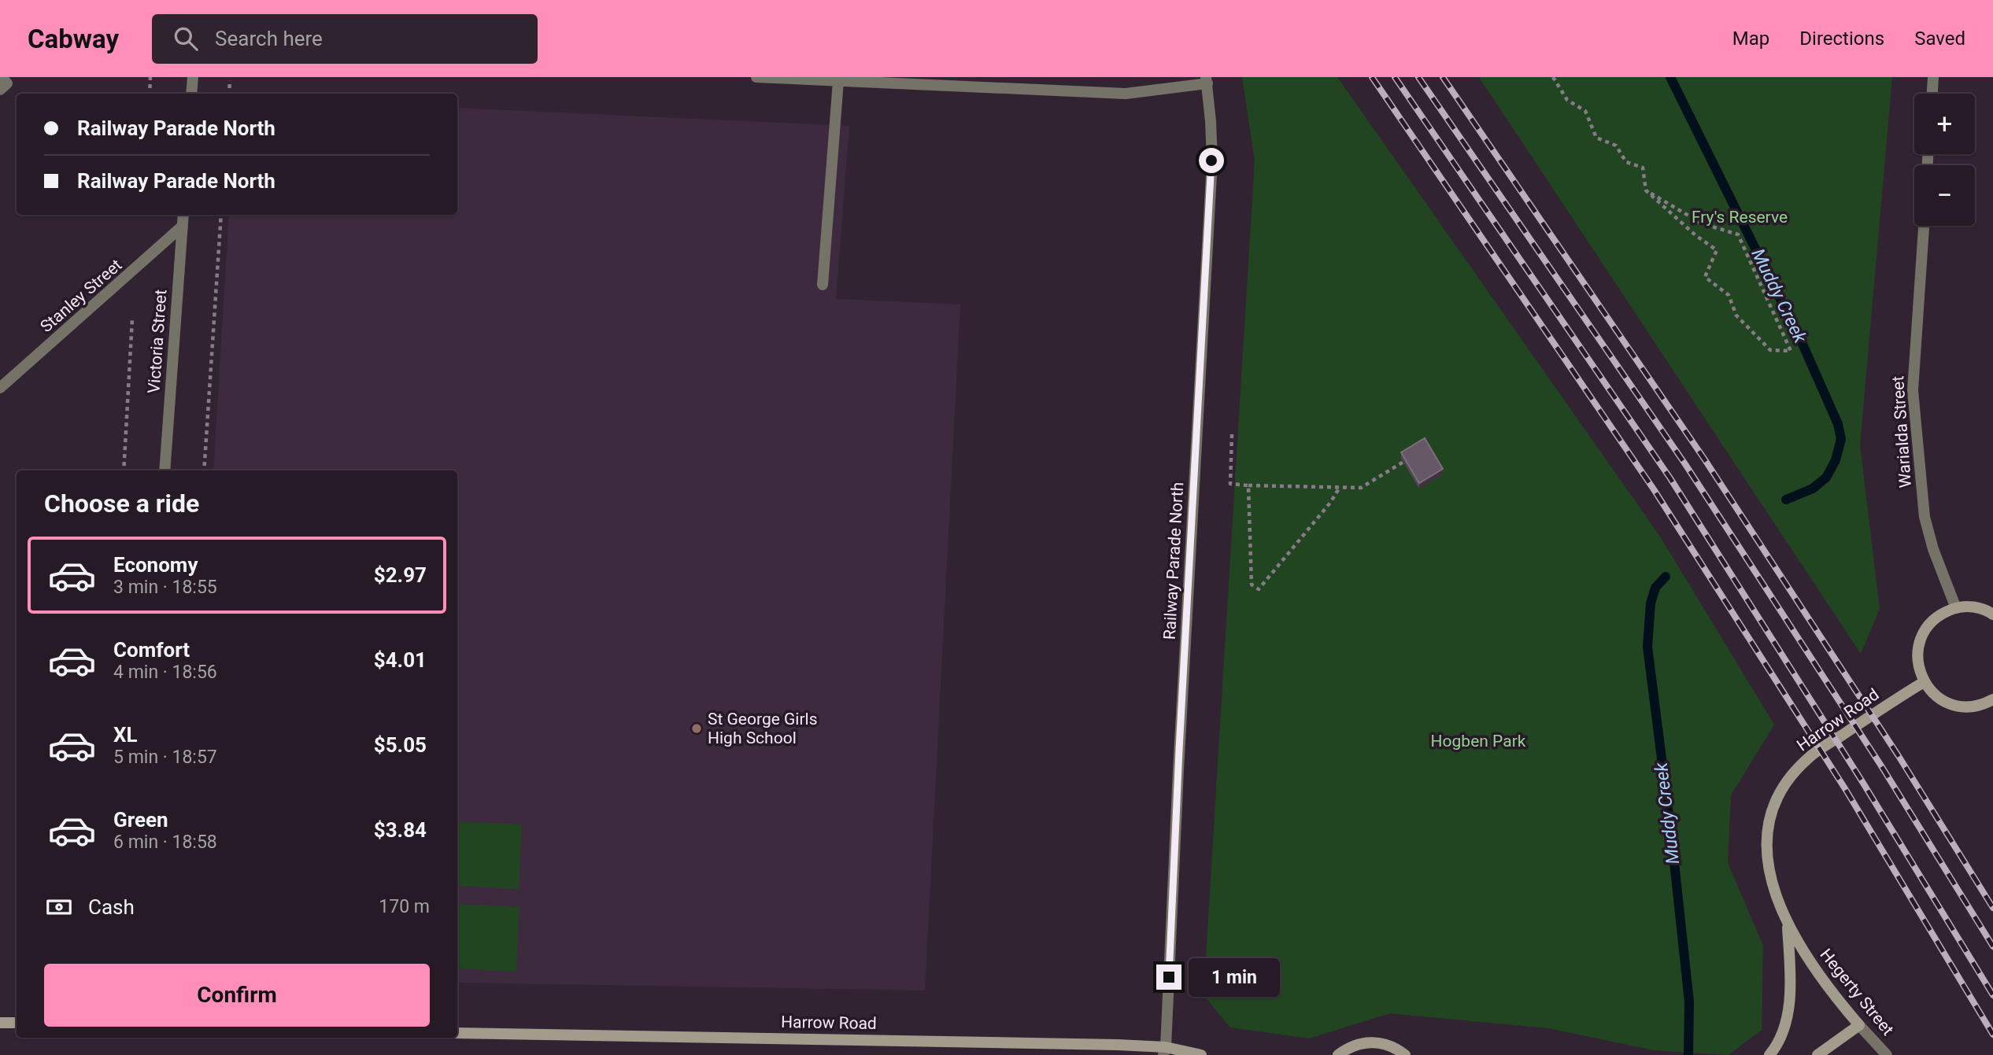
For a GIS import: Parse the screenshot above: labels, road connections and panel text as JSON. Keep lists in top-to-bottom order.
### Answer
{
  "streets": {
    "main road": ["Harrow Road", "Hegerty Street"],
    "street": [
      "Stanley Street",
      "Victoria Street",
      "Warialda Street",
      "Railway Parade North"
    ]
  },
  "crossings": [
    ["Stanley Street", "Victoria Street"],
    ["Railway Parade North", "Harrow Road"],
    ["Harrow Road", "Hegerty Street"]
  ],
  "water": ["Muddy Creek"],
  "parks": ["Fry's Reserve", "Hogben Park"],
  "places": ["St George Girls High School"],
  "page": {
    "header": "Cabway",
    "search": "Search here",
    "nav": ["Map", "Directions", "Saved"],
    "map_buttons": ["+", "−"],
    "banner": ["Railway Parade North", "Railway Parade North"],
    "heading": "Choose a ride",
    "list": [
      {
        "name": "Economy",
        "note": "3 min · 18:55",
        "value": "$2.97"
      },
      {
        "name": "Comfort",
        "note": "4 min · 18:56",
        "value": "$4.01"
      },
      {
        "name": "XL",
        "note": "5 min · 18:57",
        "value": "$5.05"
      },
      {
        "name": "Green",
        "note": "6 min · 18:58",
        "value": "$3.84"
      }
    ],
    "pay": ["Cash", "170 m"],
    "buttons": "Confirm",
    "bubble": "1 min"
  }
}
